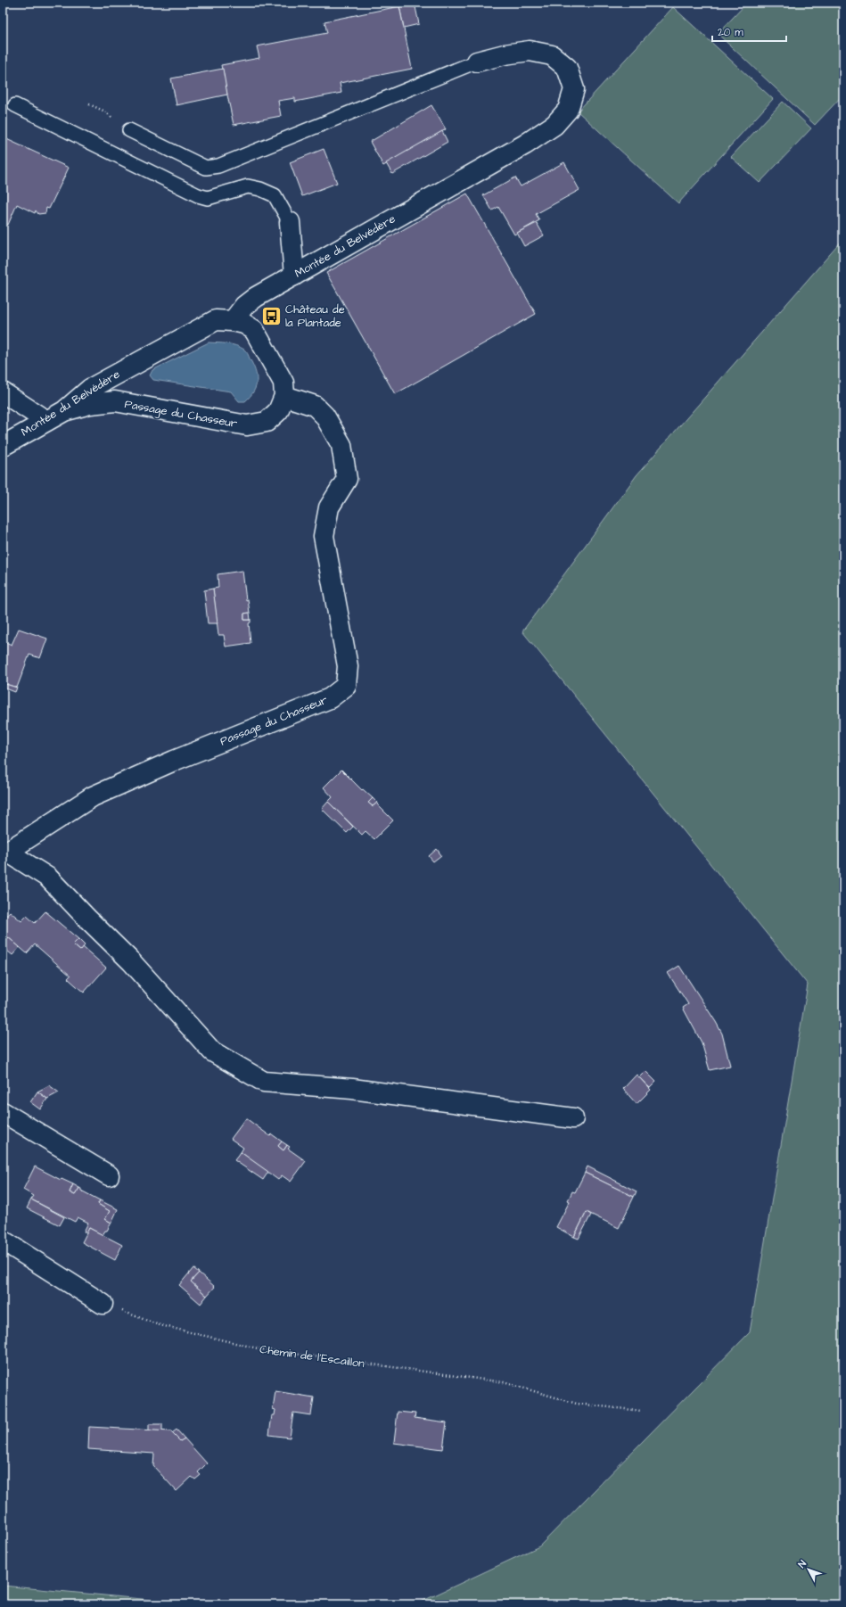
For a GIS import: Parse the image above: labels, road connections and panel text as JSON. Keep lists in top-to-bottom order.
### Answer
{
  "streets": {
    "street": ["Montée du Belvédère", "Passage du Chasseur"],
    "path": ["Chemin de l'Escaillon"]
  },
  "crossings": [
    ["Montée du Belvédère", "Passage du Chasseur"]
  ],
  "places": {
    "bus stop": ["Château de la Plantade"]
  },
  "scale_bar": "20 m",
  "north": "top left"
}
